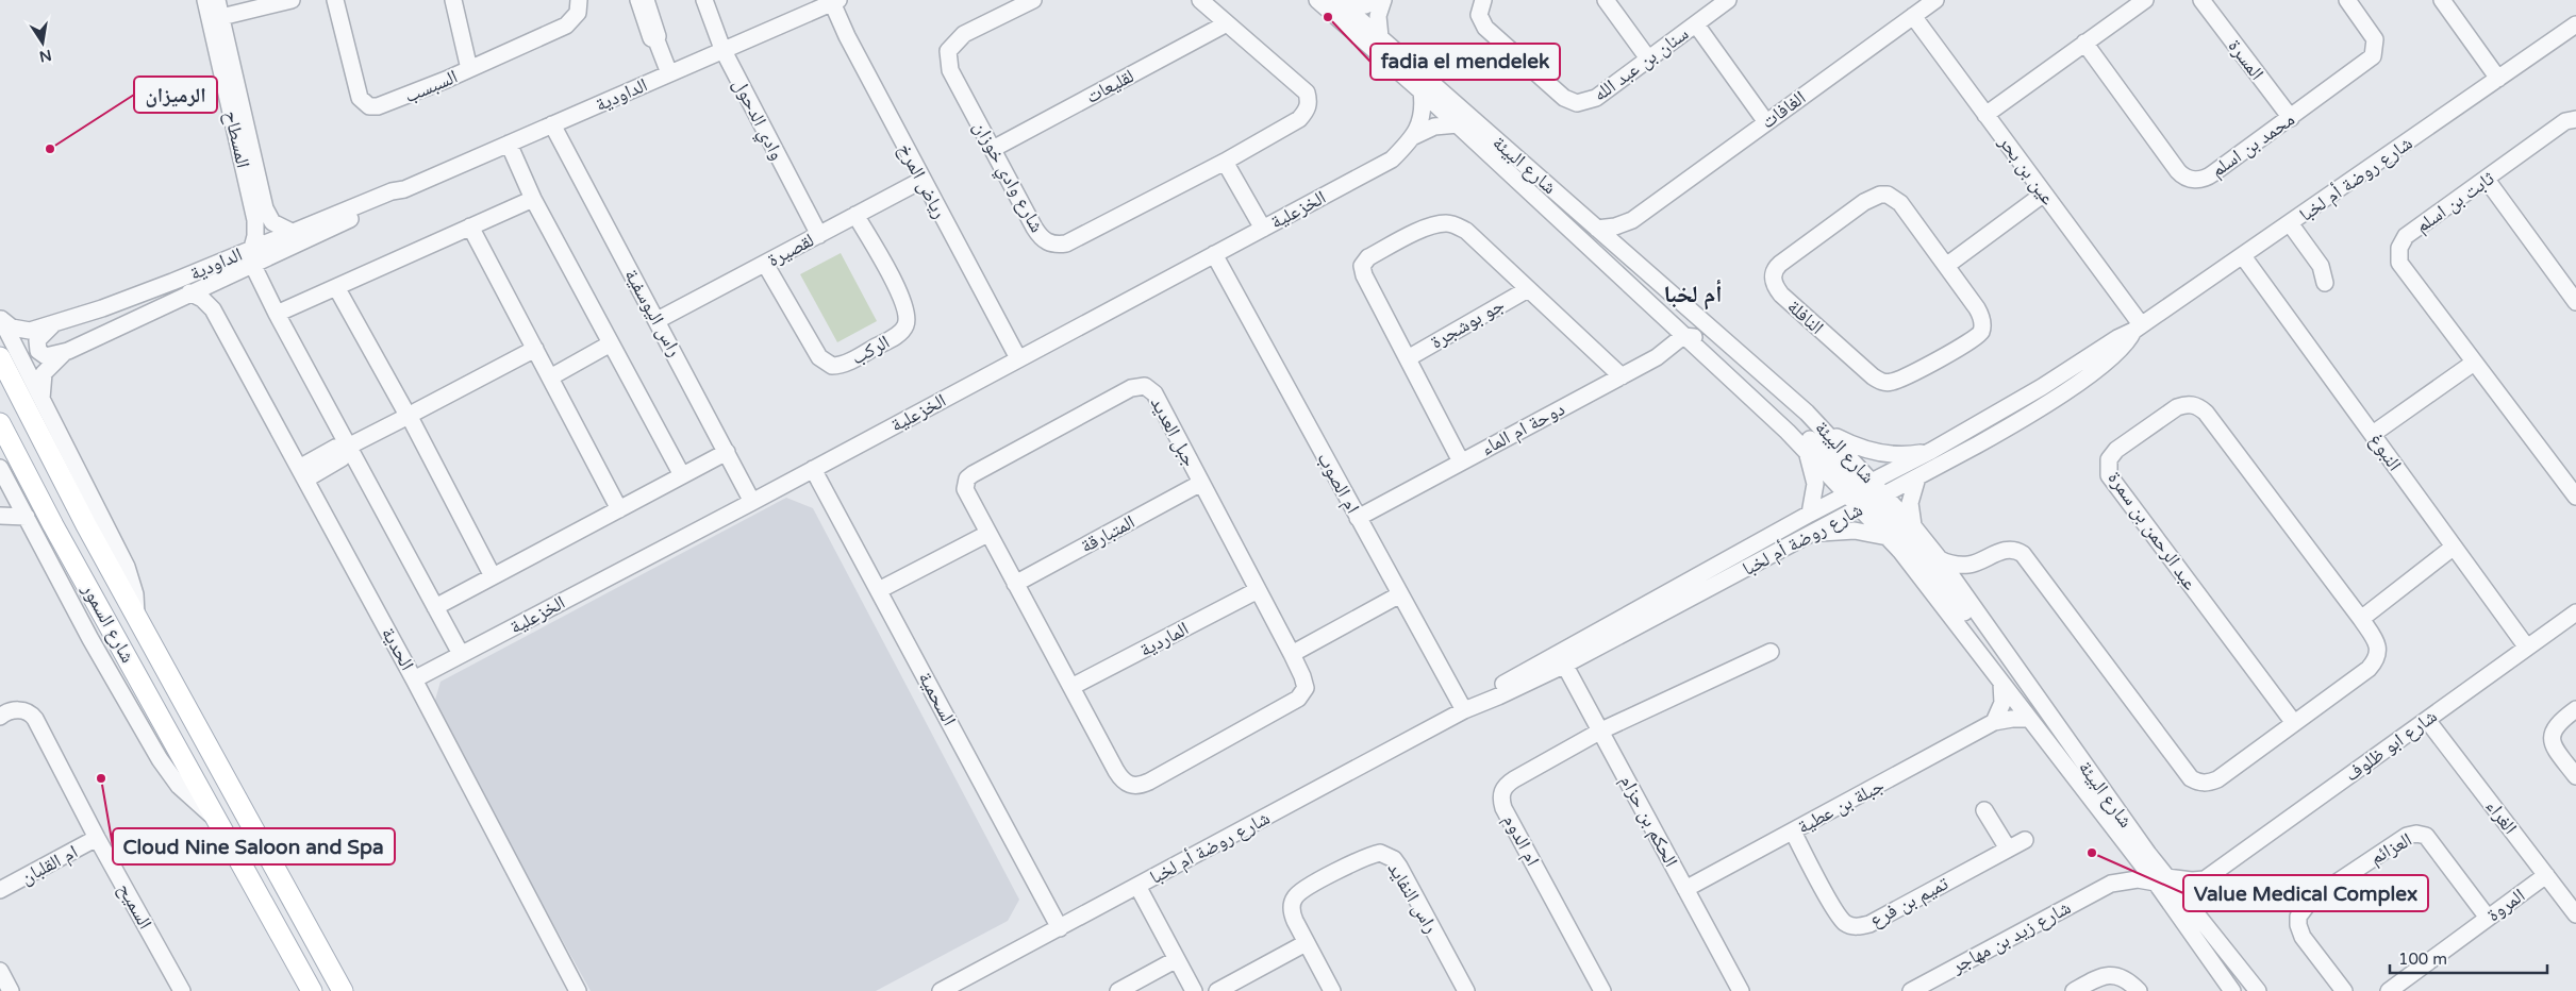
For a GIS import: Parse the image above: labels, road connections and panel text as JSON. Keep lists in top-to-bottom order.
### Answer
{
  "streets": {
    "main road": ["شارع السمور"],
    "street": [
      "المسرة",
      "سنان بن عبد الله",
      "السبسب",
      "لقليعات",
      "الداودية",
      "الغافات",
      "وادي الدحول",
      "المسطاح",
      "محمد بن اسلم",
      "شارع البيئة",
      "عين بن بحر",
      "شارع وادي خوزان",
      "شارع روضة أم لخبا",
      "رياض المرخ",
      "ثابت بن اسلم",
      "الخزعلية",
      "لقصيرة",
      "راس اليوسفية",
      "النافلة",
      "جو بوشجرة",
      "الركب",
      "دوحة ام الماء",
      "جبل العديد",
      "النبوغ",
      "ام الصوب",
      "عبد الرحمن بن سمرة",
      "المتبارقة",
      "الماردية",
      "الحدية",
      "السحمية",
      "شارع ابو ظلوف",
      "جبلة بن عطية",
      "الغراء",
      "الحكم بن حزام",
      "ام الدوم",
      "العزائم",
      "ام القلبان",
      "راس النفايد",
      "تميم بن فرع",
      "المروة",
      "السميح",
      "شارع زيد بن مهاجر"
    ]
  },
  "crossings": [
    ["المسرة", "محمد بن اسلم"],
    ["سنان بن عبد الله", "الغافات"],
    ["لقليعات", "شارع وادي خوزان"],
    ["الداودية", "وادي الدحول"],
    ["الداودية", "المسطاح"],
    ["الداودية", "رياض المرخ"],
    ["الداودية", "راس اليوسفية"],
    ["الداودية", "شارع السمور"],
    ["الداودية", "الحدية"],
    ["الغافات", "شارع البيئة"],
    ["الغافات", "عين بن بحر"],
    ["وادي الدحول", "لقصيرة"],
    ["شارع البيئة", "شارع روضة أم لخبا"],
    ["شارع البيئة", "الخزعلية"],
    ["شارع البيئة", "دوحة ام الماء"],
    ["شارع البيئة", "عبد الرحمن بن سمرة"],
    ["شارع البيئة", "جبلة بن عطية"],
    ["شارع البيئة", "شارع زيد بن مهاجر"],
    ["عين بن بحر", "شارع روضة أم لخبا"],
    ["شارع روضة أم لخبا", "النبوغ"],
    ["شارع روضة أم لخبا", "ام الصوب"],
    ["شارع روضة أم لخبا", "السحمية"],
    ["شارع روضة أم لخبا", "الحكم بن حزام"],
    ["رياض المرخ", "الخزعلية"],
    ["رياض المرخ", "لقصيرة"],
    ["الخزعلية", "راس اليوسفية"],
    ["الخزعلية", "ام الصوب"],
    ["الخزعلية", "الحدية"],
    ["الخزعلية", "السحمية"],
    ["لقصيرة", "راس اليوسفية"],
    ["لقصيرة", "الركب"],
    ["جو بوشجرة", "دوحة ام الماء"],
    ["دوحة ام الماء", "ام الصوب"],
    ["جبل العديد", "المتبارقة"],
    ["جبل العديد", "الماردية"],
    ["النبوغ", "شارع ابو ظلوف"],
    ["شارع ابو ظلوف", "الغراء"],
    ["جبلة بن عطية", "الحكم بن حزام"],
    ["جبلة بن عطية", "تميم بن فرع"],
    ["الغراء", "المروة"],
    ["الحكم بن حزام", "ام الدوم"],
    ["العزائم", "المروة"],
    ["ام القلبان", "السميح"]
  ],
  "districts": ["أم لخبا"],
  "places": [
    "fadia el mendelek",
    "الرميزان",
    "Cloud Nine Saloon and Spa",
    "Value Medical Complex"
  ],
  "scale_bar": "100 m",
  "north": "bottom"
}
